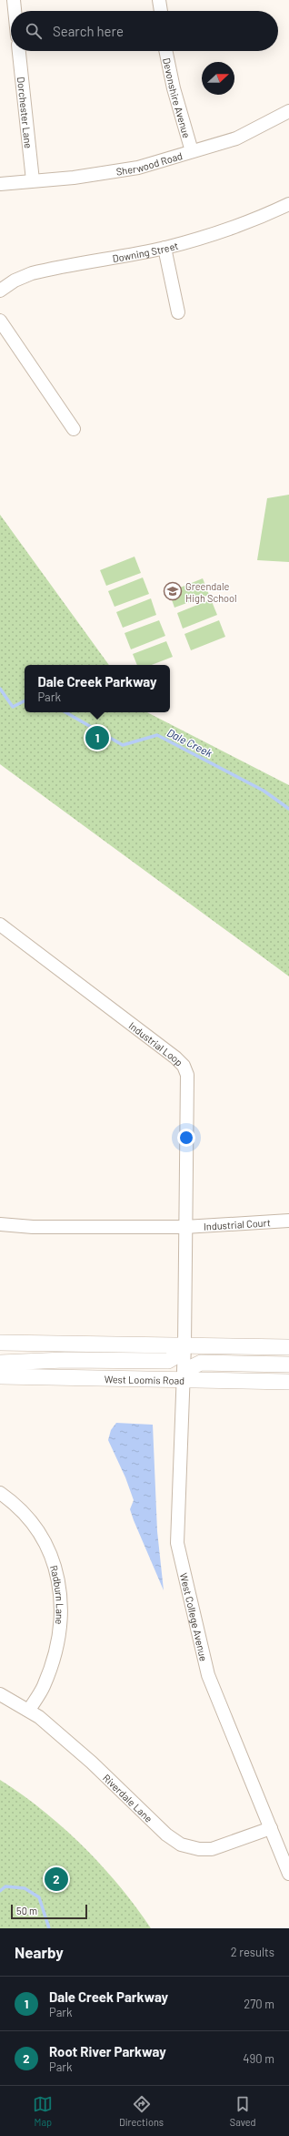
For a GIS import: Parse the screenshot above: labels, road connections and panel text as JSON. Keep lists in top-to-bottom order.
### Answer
{
  "streets": {
    "main road": ["West Loomis Road"],
    "street": [
      "Devonshire Avenue",
      "Dorchester Lane",
      "Sherwood Road",
      "Downing Street",
      "Industrial Loop",
      "Industrial Court",
      "Radburn Lane",
      "West College Avenue",
      "Riverdale Lane"
    ]
  },
  "crossings": [
    ["Devonshire Avenue", "Sherwood Road"],
    ["Dorchester Lane", "Sherwood Road"],
    ["Industrial Loop", "Industrial Court"],
    ["Industrial Loop", "West College Avenue"],
    ["West Loomis Road", "West College Avenue"],
    ["Radburn Lane", "Riverdale Lane"],
    ["West College Avenue", "Riverdale Lane"]
  ],
  "water": ["Dale Creek"],
  "places": {
    "school or university": ["Greendale High School"]
  },
  "scale_bar": "50 m",
  "north": "right",
  "page": {
    "search": "Search here",
    "popup": ["Dale Creek Parkway", "Park"],
    "pins": ["1", "2"],
    "scale": "50 m",
    "heading": ["Nearby", "2 results"],
    "list": [
      {
        "mark": "1",
        "name": "Dale Creek Parkway",
        "note": "Park",
        "value": "270 m"
      },
      {
        "mark": "2",
        "name": "Root River Parkway",
        "note": "Park",
        "value": "490 m"
      }
    ],
    "nav": ["Map", "Directions", "Saved"]
  }
}
